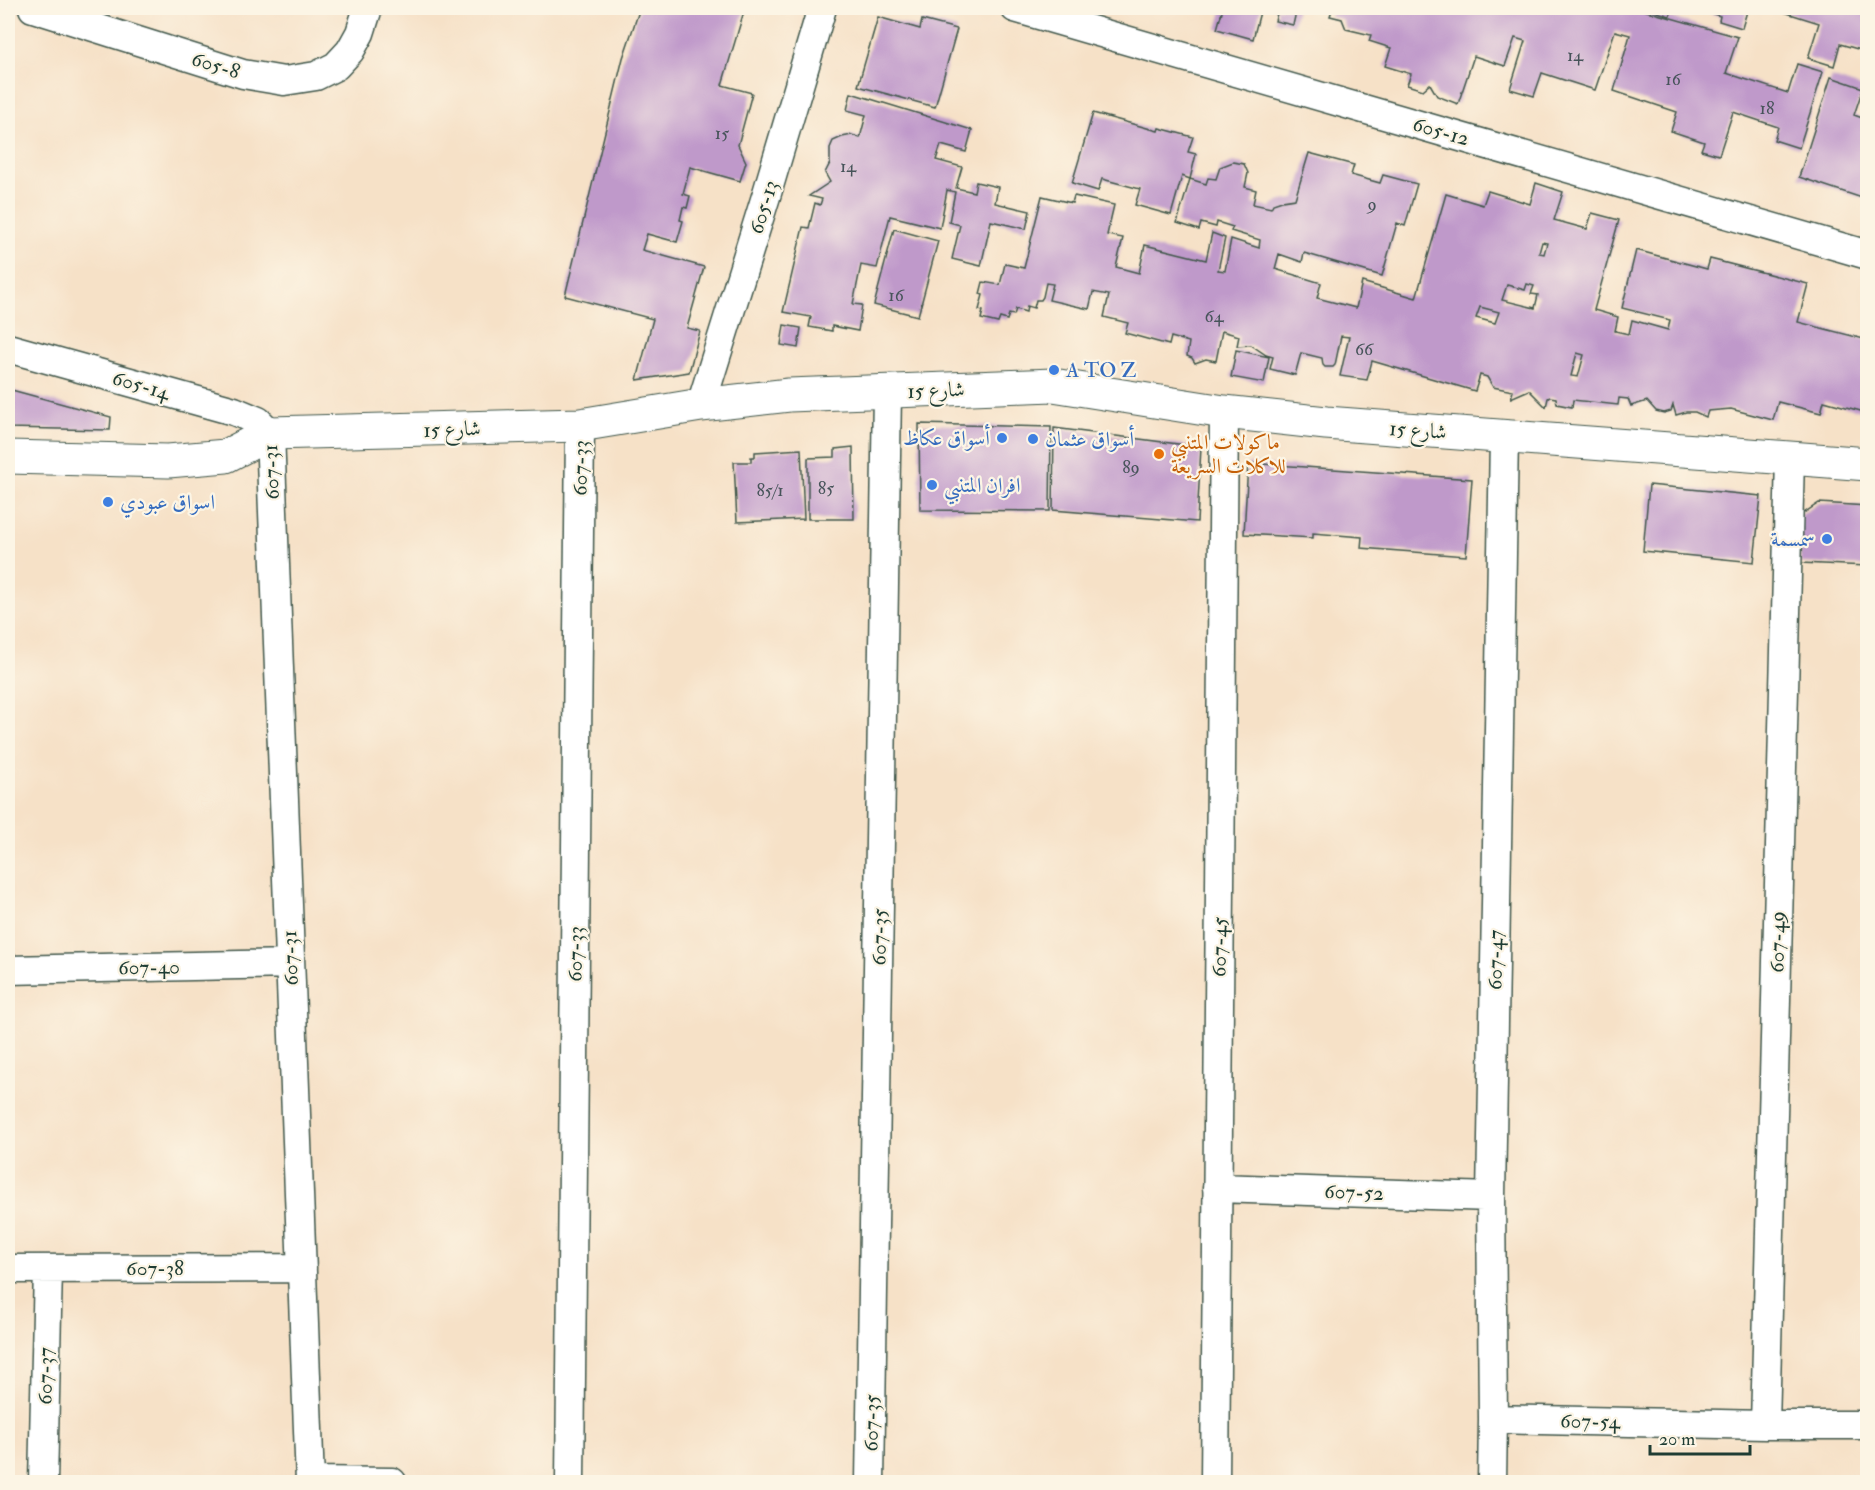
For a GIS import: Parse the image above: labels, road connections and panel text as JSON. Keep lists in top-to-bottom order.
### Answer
{
  "streets": {
    "street": [
      "605-8",
      "605-12",
      "605-13",
      "605-14",
      "شارع 15",
      "607-33",
      "607-31",
      "607-35",
      "607-49",
      "607-45",
      "607-47",
      "607-40",
      "607-52",
      "607-38",
      "607-37",
      "607-54"
    ]
  },
  "crossings": [
    ["605-13", "شارع 15"],
    ["605-14", "شارع 15"],
    ["605-14", "607-31"],
    ["شارع 15", "607-33"],
    ["شارع 15", "607-31"],
    ["شارع 15", "607-35"],
    ["شارع 15", "607-49"],
    ["شارع 15", "607-45"],
    ["شارع 15", "607-47"],
    ["607-31", "607-40"],
    ["607-31", "607-38"],
    ["607-49", "607-54"],
    ["607-45", "607-52"],
    ["607-47", "607-52"],
    ["607-47", "607-54"],
    ["607-38", "607-37"]
  ],
  "places": [
    "A TO Z",
    "أسواق عكاظ",
    "أسواق عثمان",
    "ماكولات المتنبي للاكلات السريعة",
    "افران المتنبي",
    "اسواق عبودي",
    "سمسمة"
  ],
  "house_numbers": [
    "14",
    "16",
    "18",
    "15",
    "14",
    "9",
    "16",
    "64",
    "66",
    "89",
    "85",
    "85/1"
  ],
  "scale_bar": "20 m"
}
